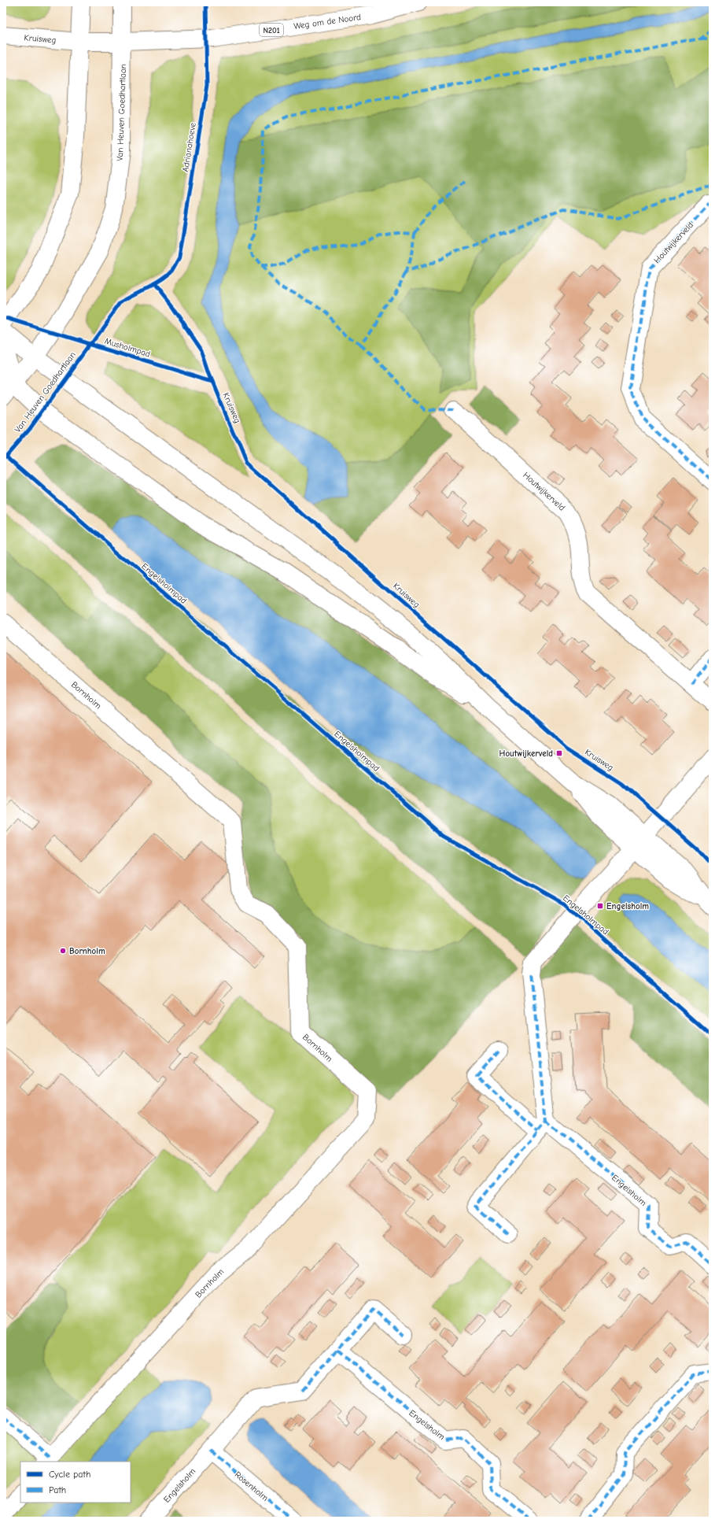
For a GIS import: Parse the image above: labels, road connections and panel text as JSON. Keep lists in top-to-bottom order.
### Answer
{
  "streets": {
    "main road": [
      "Weg om de Noord",
      "N201",
      "Kruisweg",
      "Van Heuven Goedhartlaan",
      "Houtwijkerveld",
      "Bornholm",
      "Engelsholm",
      "Rosenholm"
    ],
    "cycle path": ["Adrianahoeve", "Musholmpad", "Engelsholmpad"]
  },
  "crossings": [
    ["Weg om de Noord", "N201"],
    ["Weg om de Noord", "Van Heuven Goedhartlaan"],
    ["N201", "Kruisweg"],
    ["N201", "Van Heuven Goedhartlaan"],
    ["Engelsholm", "Rosenholm"]
  ],
  "places": {
    "transit": ["Houtwijkerveld", "Engelsholm"],
    "other": ["Bornholm"]
  },
  "legend": ["Cycle path", "Path"]
}
